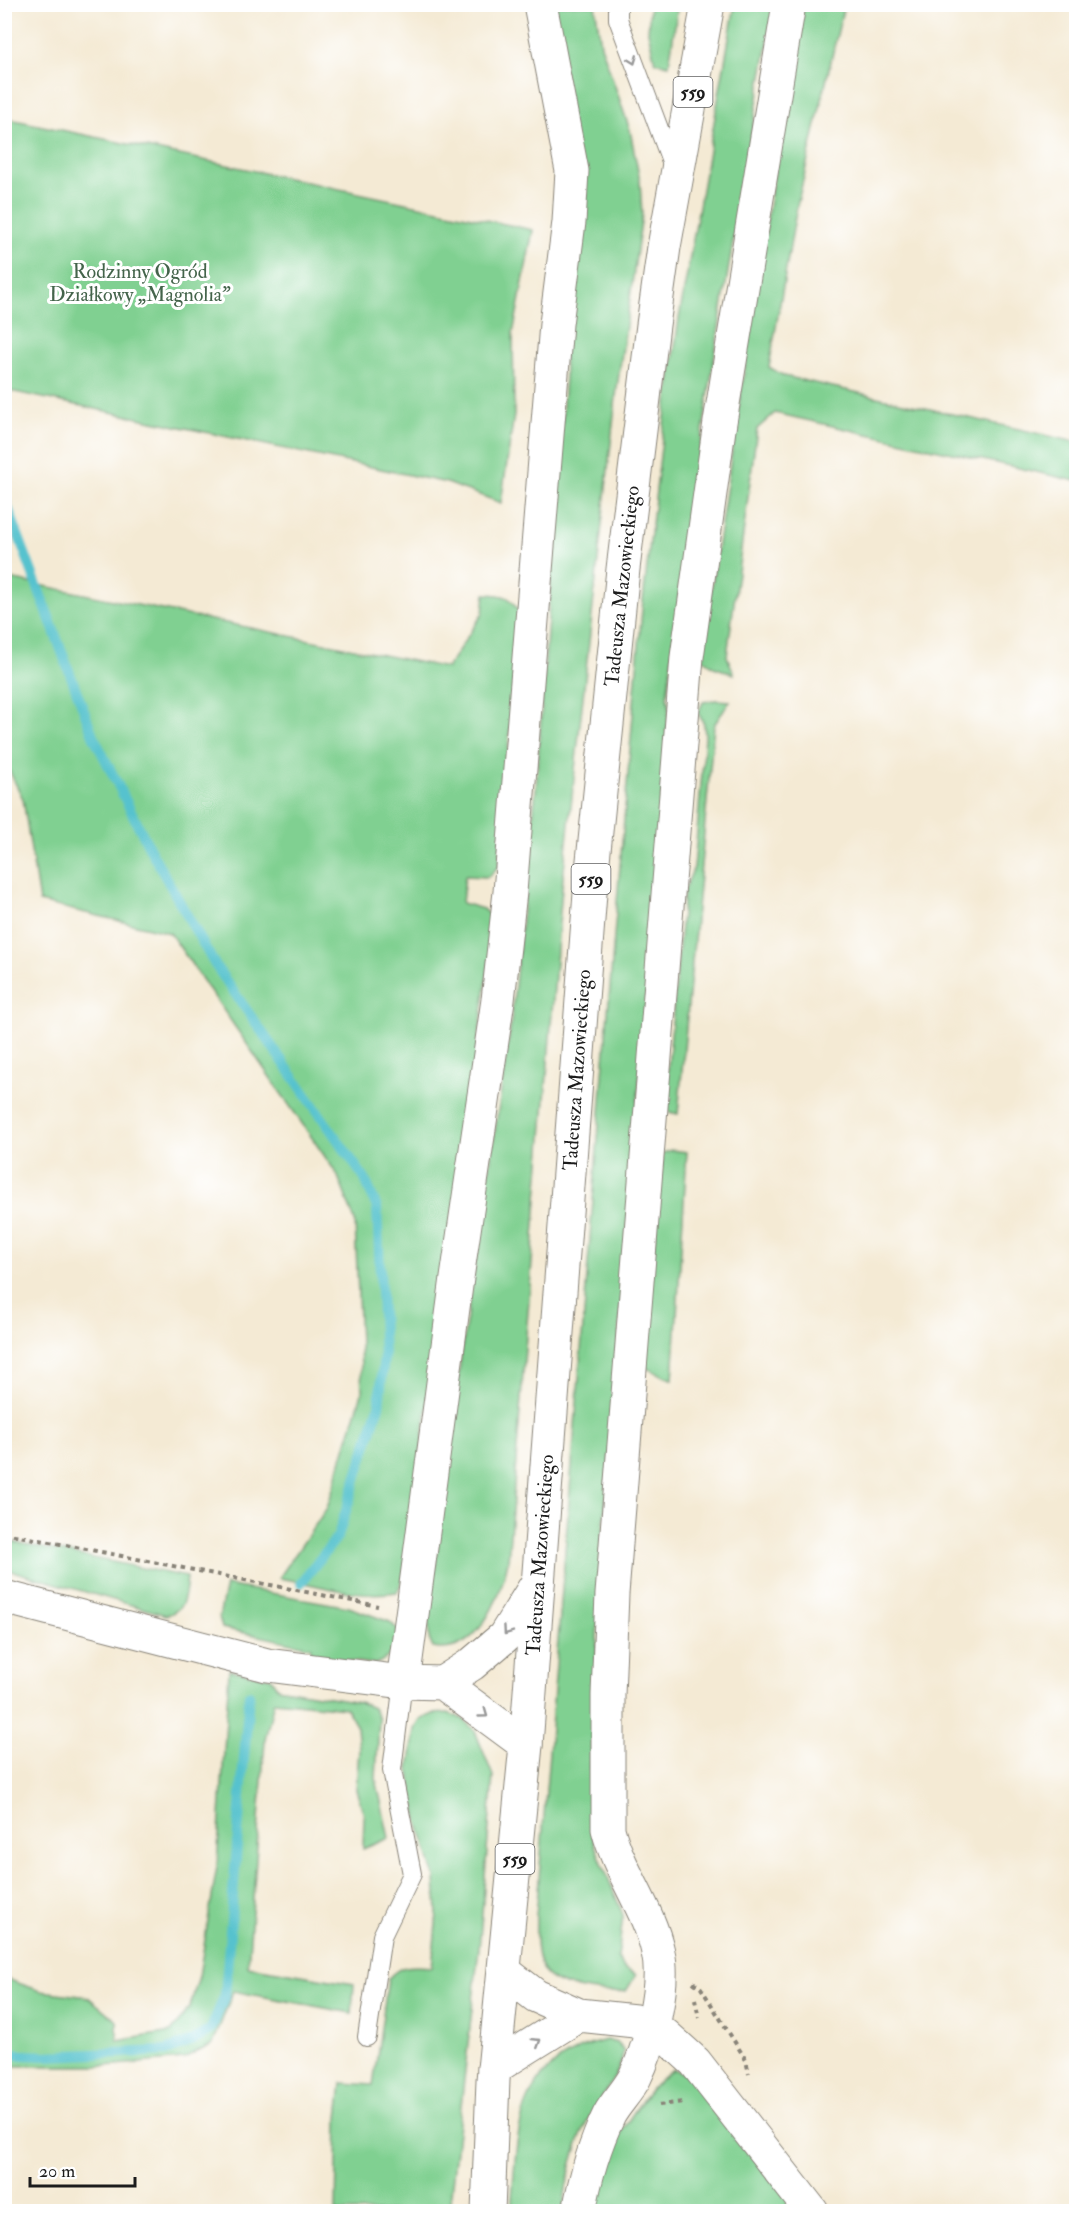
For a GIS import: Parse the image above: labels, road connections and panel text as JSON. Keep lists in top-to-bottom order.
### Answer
{
  "streets": {
    "street": ["559", "Tadeusza Mazowieckiego"]
  },
  "parks": ["Rodzinny Ogród Działkowy „Magnolia”"],
  "scale_bar": "20 m"
}
